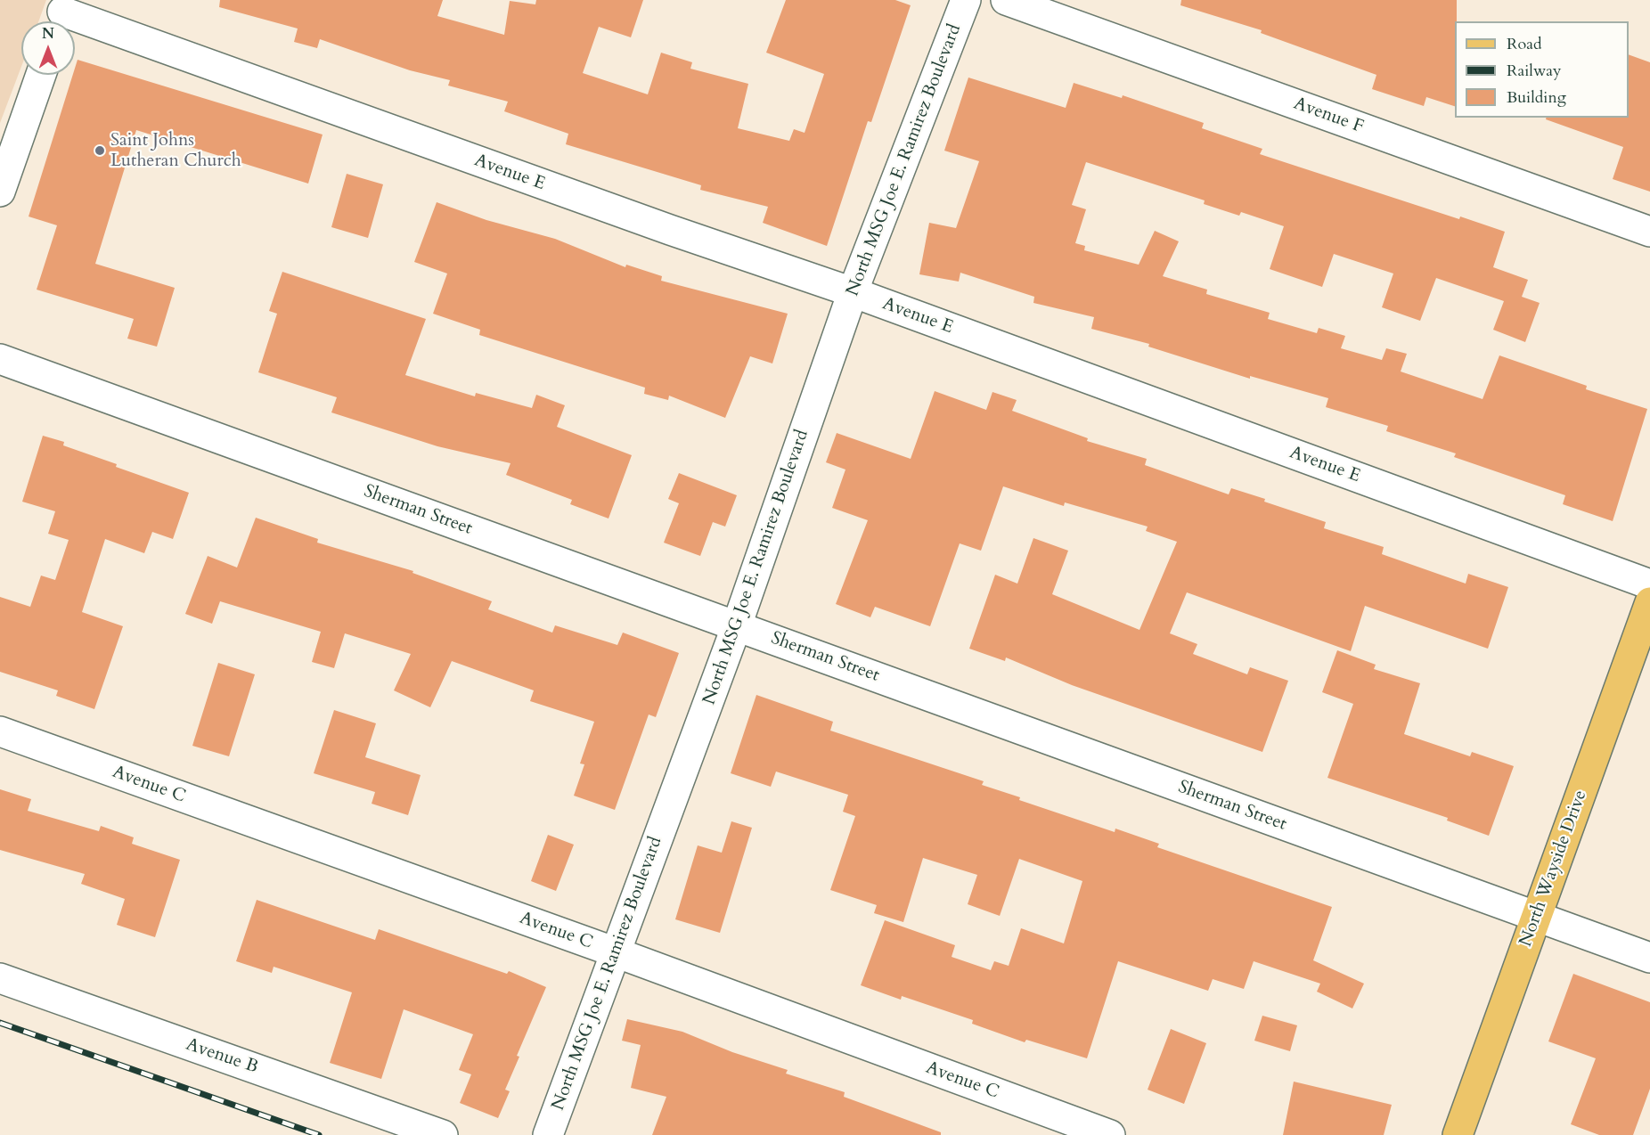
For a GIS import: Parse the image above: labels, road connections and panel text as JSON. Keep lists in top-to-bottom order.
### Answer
{
  "streets": {
    "main road": ["North Wayside Drive"],
    "street": [
      "Avenue F",
      "North MSG Joe E. Ramirez Boulevard",
      "Avenue E",
      "Sherman Street",
      "Avenue C",
      "Avenue B"
    ]
  },
  "crossings": [
    ["North MSG Joe E. Ramirez Boulevard", "Avenue E"],
    ["North MSG Joe E. Ramirez Boulevard", "Sherman Street"],
    ["North MSG Joe E. Ramirez Boulevard", "Avenue C"],
    ["Sherman Street", "North Wayside Drive"]
  ],
  "places": ["Saint Johns Lutheran Church"],
  "legend": ["Road", "Railway", "Building"],
  "north": "top"
}
